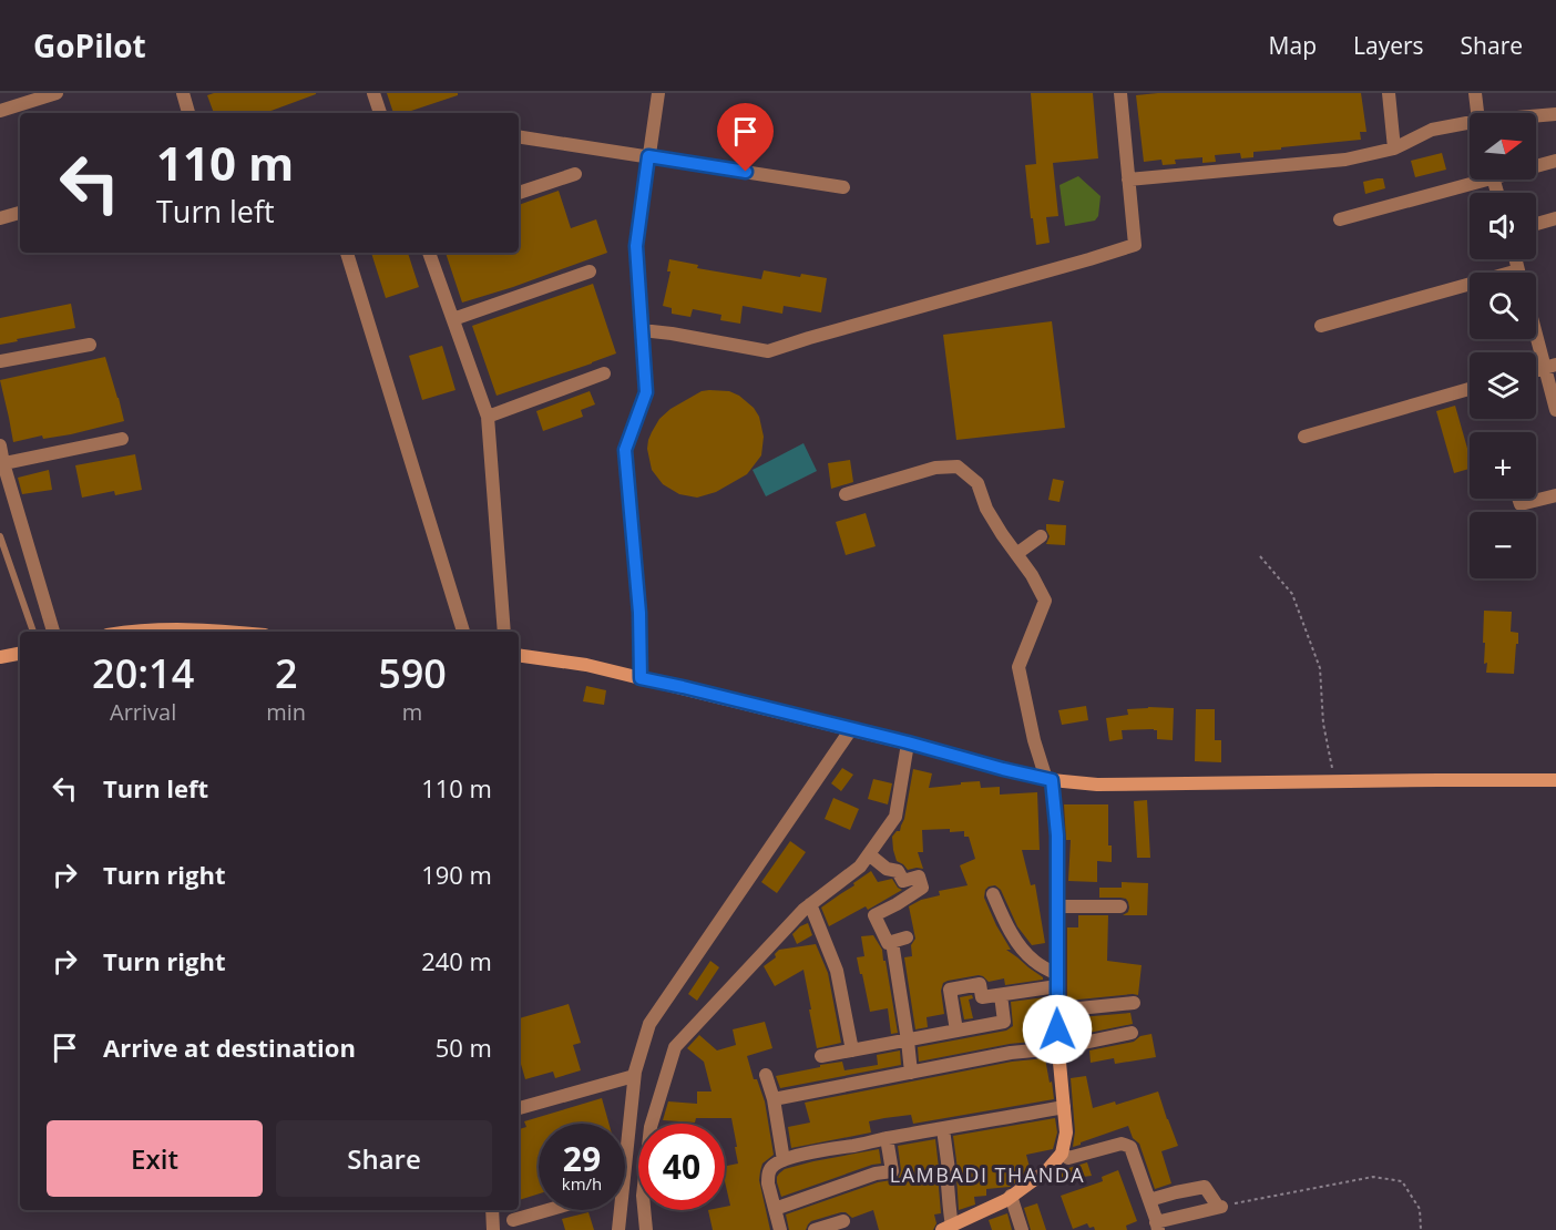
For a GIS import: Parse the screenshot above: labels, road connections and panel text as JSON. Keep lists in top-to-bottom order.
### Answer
{
  "districts": ["LAMBADI THANDA"],
  "north": "right",
  "page": {
    "header": "GoPilot",
    "nav": ["Map", "Layers", "Share"],
    "map_buttons": ["+", "−"],
    "turn": ["110 m", "Turn left"],
    "eta": [
      "20:14",
      "Arrival",
      "2",
      "min",
      "590",
      "m"
    ],
    "list": [
      {
        "name": "Turn left",
        "value": "110 m"
      },
      {
        "name": "Turn right",
        "value": "190 m"
      },
      {
        "name": "Turn right",
        "value": "240 m"
      },
      {
        "name": "Arrive at destination",
        "value": "50 m"
      }
    ],
    "buttons": ["Exit", "Share"],
    "speed": "29 km/h",
    "limit": "40"
  }
}
